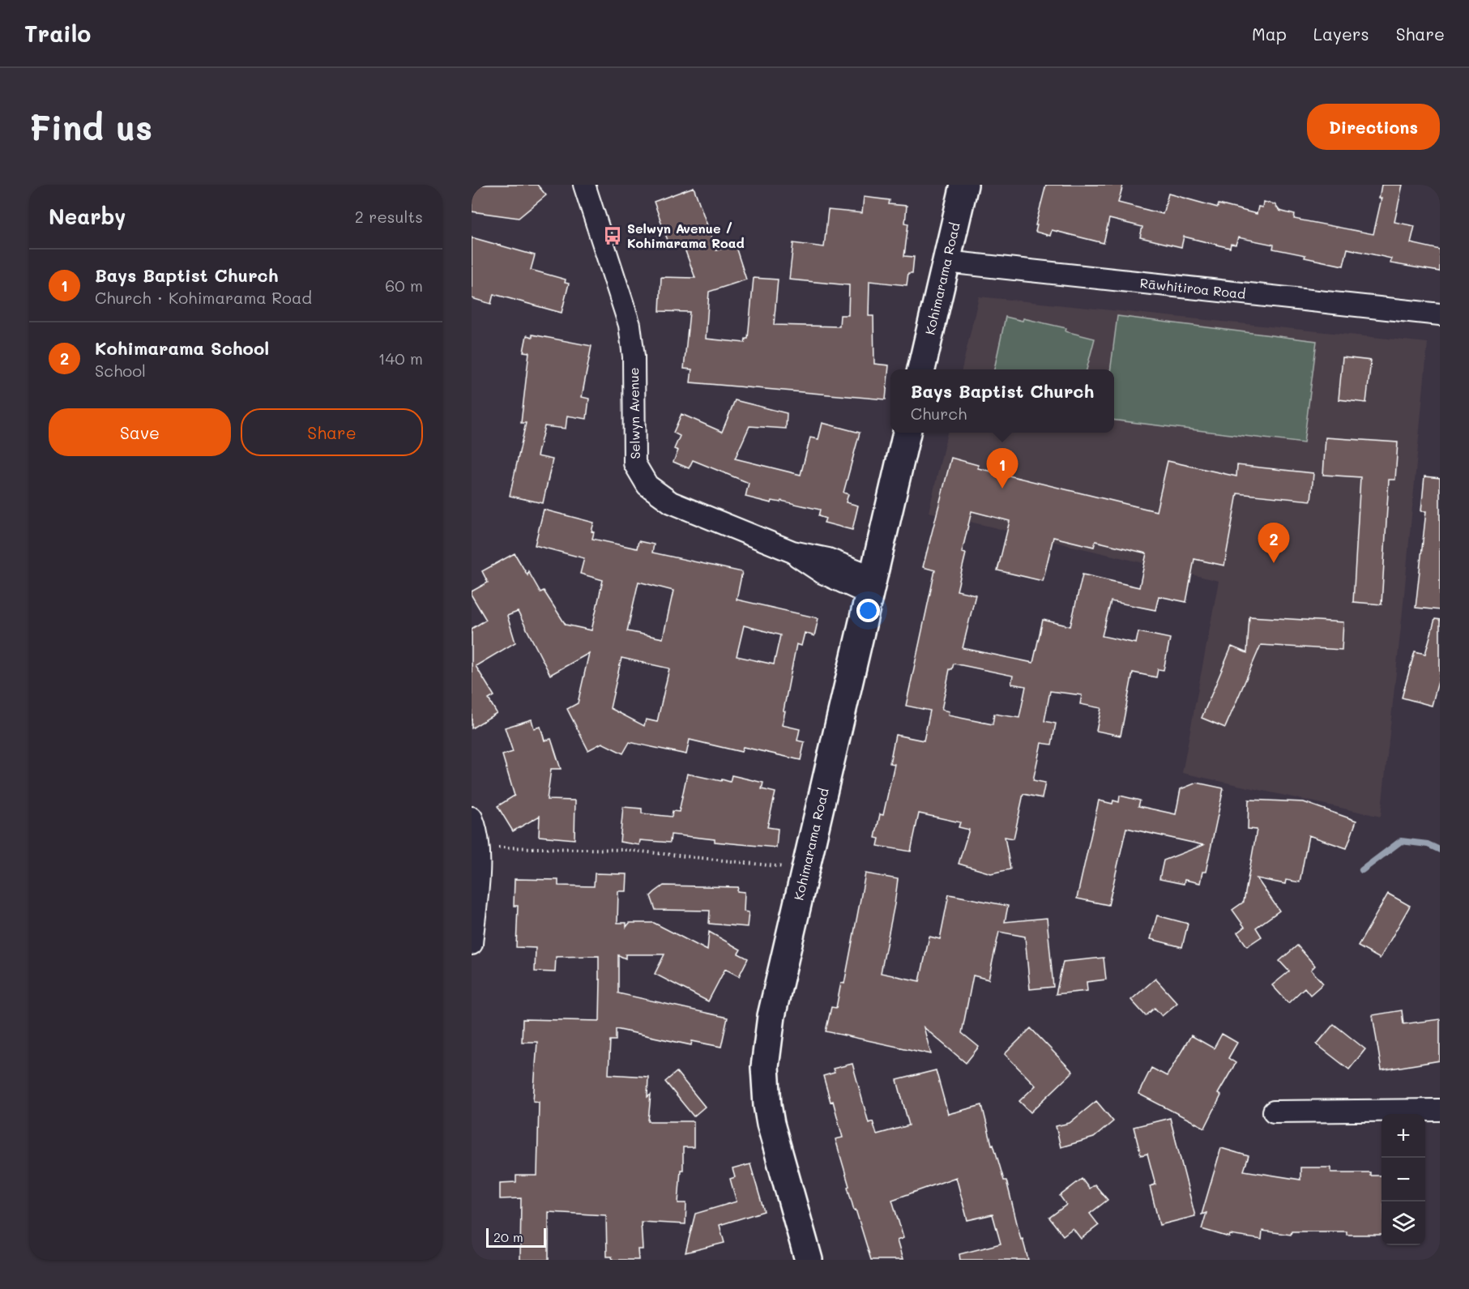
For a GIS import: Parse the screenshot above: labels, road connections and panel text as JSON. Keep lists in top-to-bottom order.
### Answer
{
  "streets": {
    "main road": ["Kohimarama Road"],
    "street": ["Rāwhitiroa Road", "Selwyn Avenue"]
  },
  "crossings": [
    ["Kohimarama Road", "Rāwhitiroa Road"],
    ["Kohimarama Road", "Selwyn Avenue"]
  ],
  "places": {
    "bus stop": ["Selwyn Avenue / Kohimarama Road"]
  },
  "scale_bar": "20 m",
  "page": {
    "header": "Trailo",
    "nav": ["Map", "Layers", "Share"],
    "buttons": [
      "Directions",
      ["Save", "Share"]
    ],
    "title": "Find us",
    "heading": ["Nearby", "2 results"],
    "list": [
      {
        "mark": "1",
        "name": "Bays Baptist Church",
        "note": "Church · Kohimarama Road",
        "value": "60 m"
      },
      {
        "mark": "2",
        "name": "Kohimarama School",
        "note": "School",
        "value": "140 m"
      }
    ],
    "popup": ["Bays Baptist Church", "Church"],
    "pins": ["1", "2"],
    "map_buttons": ["+", "−"],
    "scale": "20 m"
  }
}
